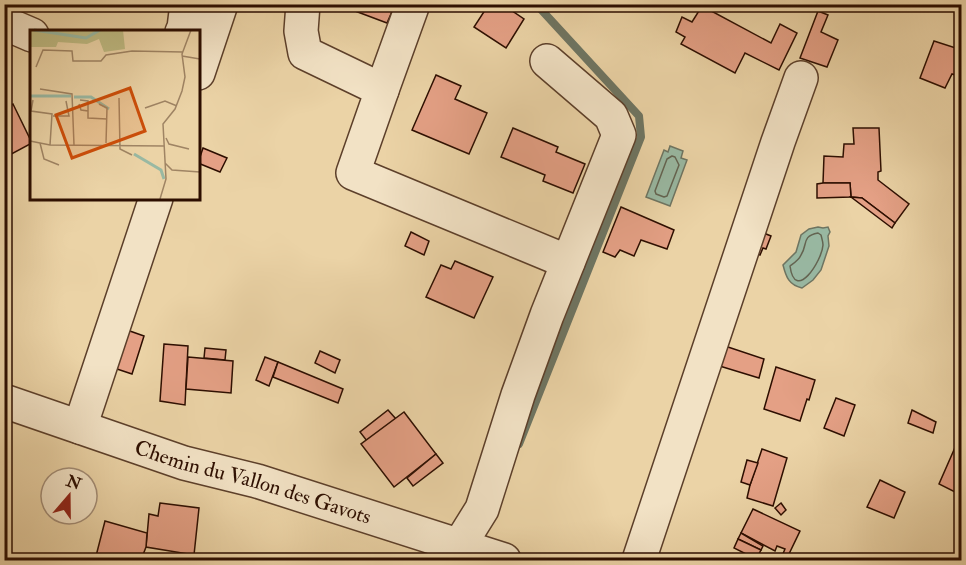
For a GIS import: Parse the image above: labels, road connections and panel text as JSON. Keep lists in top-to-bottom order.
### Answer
{
  "streets": {
    "street": ["Chemin du Vallon des Gavots"]
  },
  "north": "top"
}
